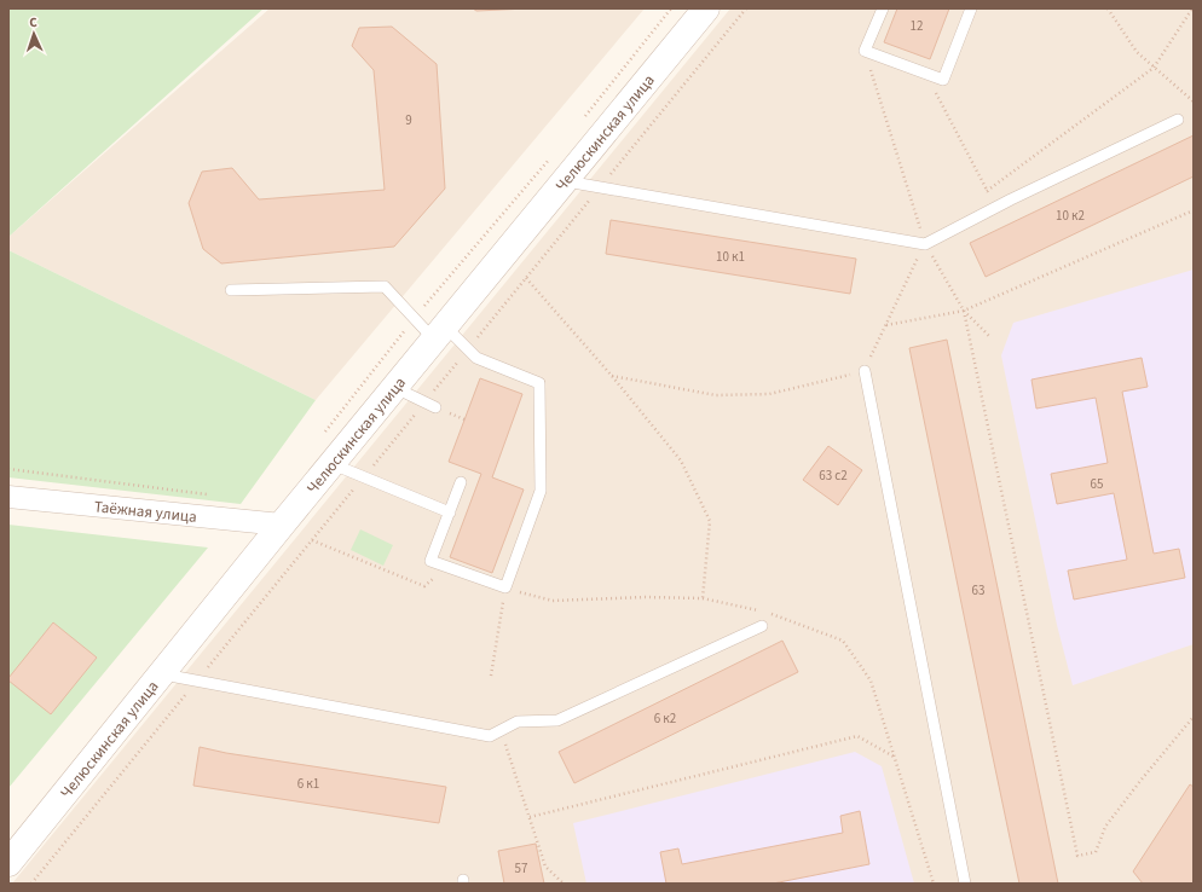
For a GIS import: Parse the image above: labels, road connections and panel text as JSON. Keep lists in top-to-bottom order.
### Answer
{
  "streets": {
    "street": ["Челюскинская улица", "Таёжная улица"]
  },
  "crossings": [
    ["Челюскинская улица", "Таёжная улица"]
  ],
  "house_numbers": [
    "12",
    "9",
    "10 к2",
    "10 к1",
    "63 с2",
    "65",
    "63",
    "6 к2",
    "6 к1",
    "57"
  ],
  "north": "top"
}
